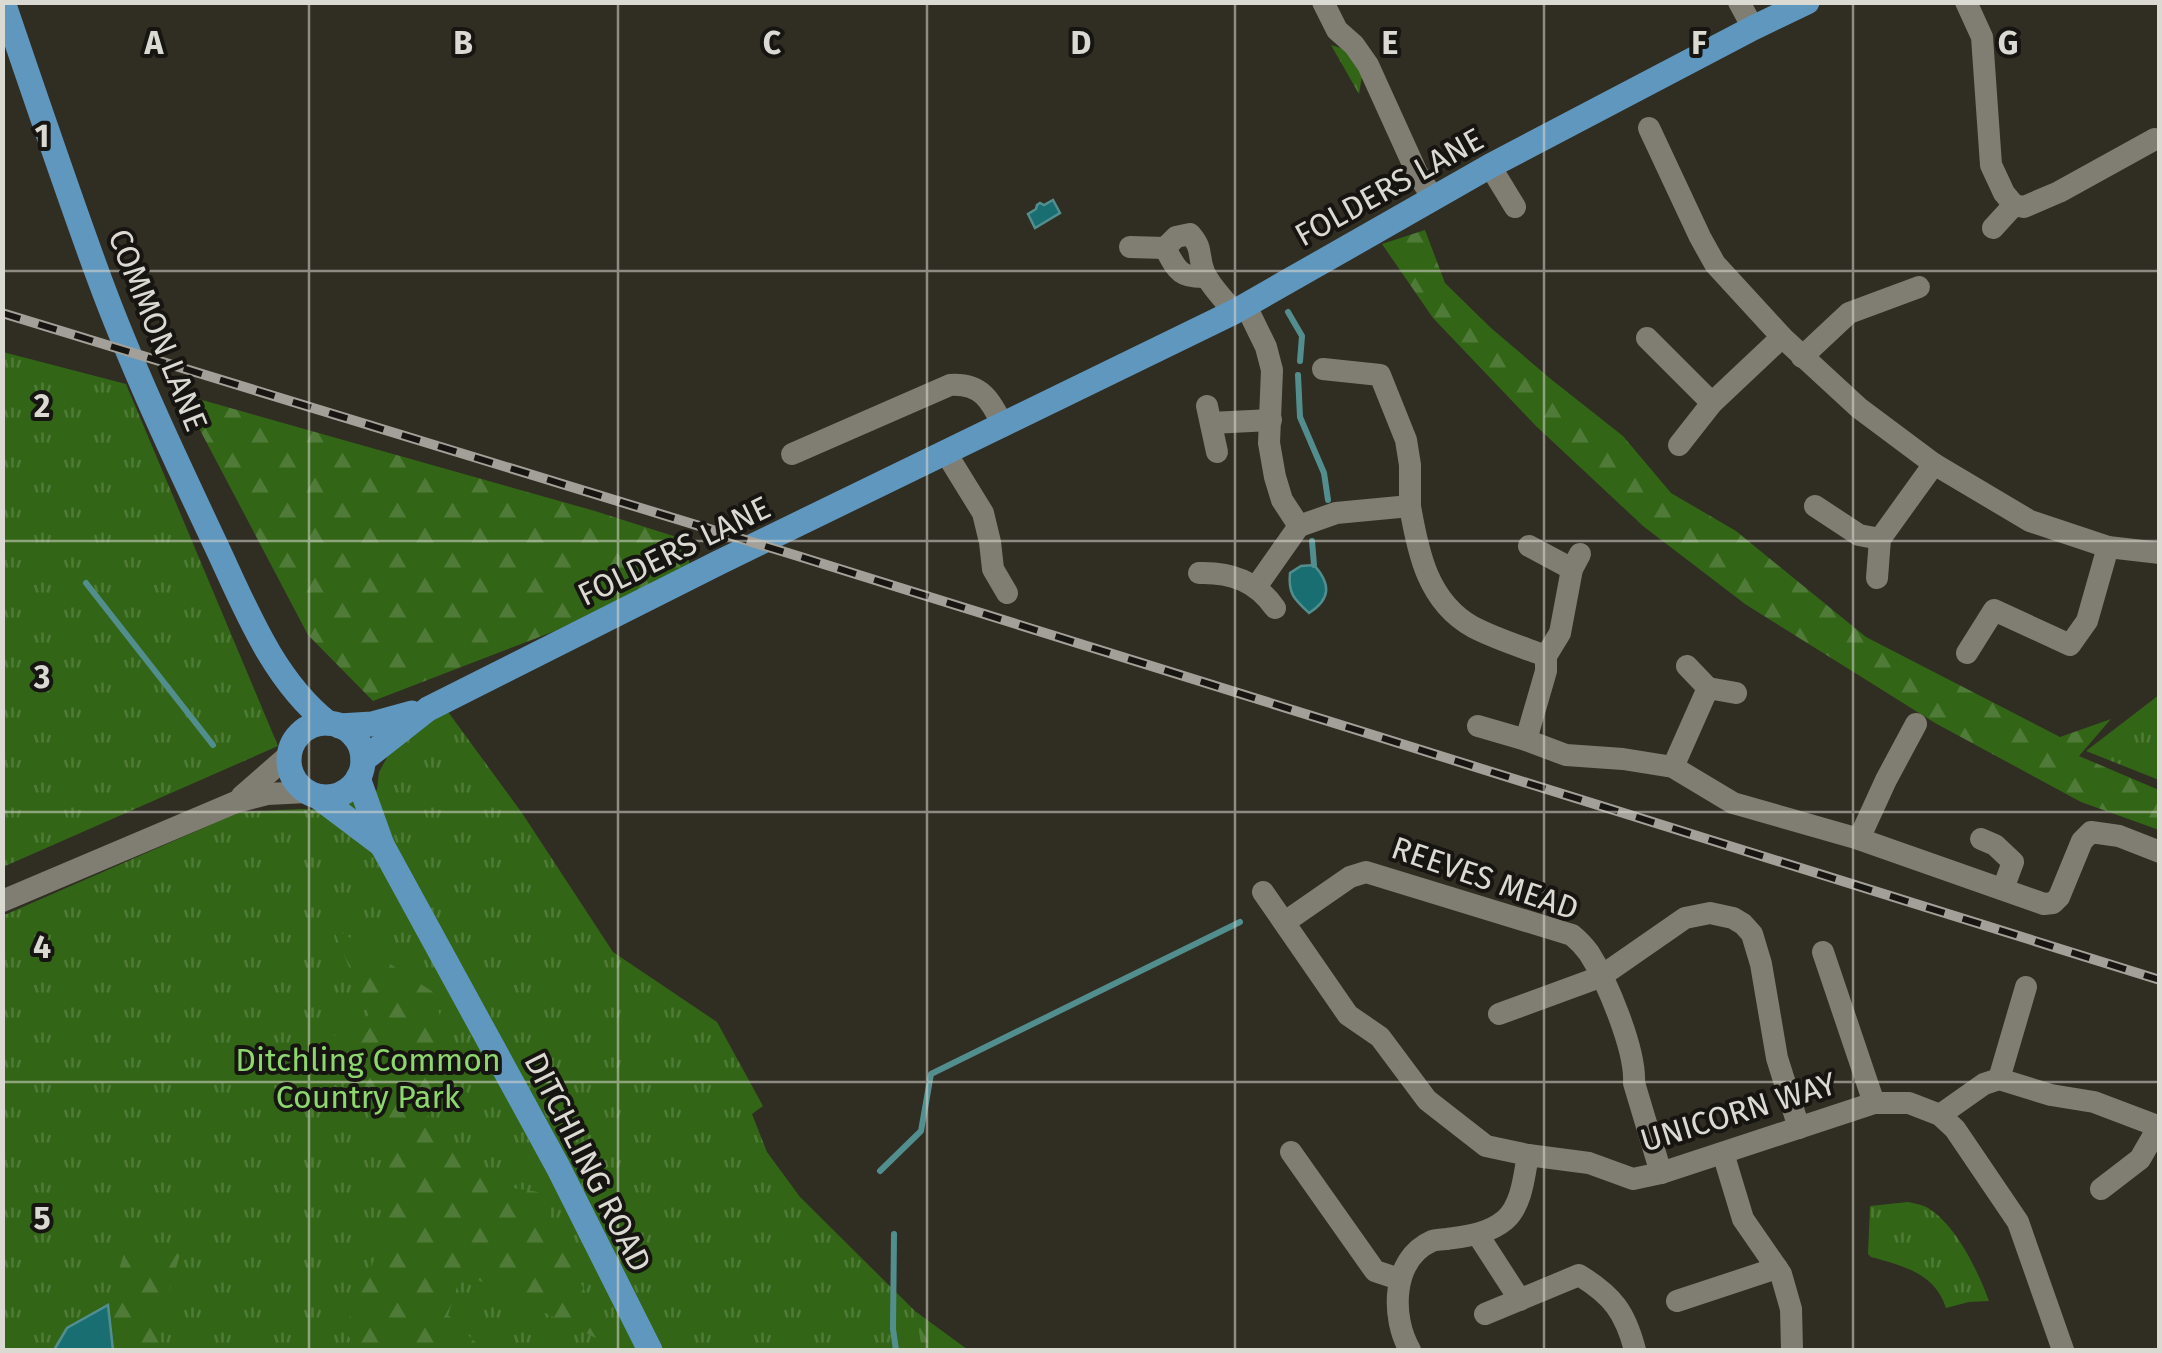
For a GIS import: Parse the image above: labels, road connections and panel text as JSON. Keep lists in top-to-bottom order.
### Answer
{
  "streets": {
    "main road": ["FOLDERS LANE", "COMMON LANE", "DITCHLING ROAD"],
    "street": ["REEVES MEAD", "UNICORN WAY"]
  },
  "crossings": [
    ["FOLDERS LANE", "COMMON LANE"],
    ["FOLDERS LANE", "DITCHLING ROAD"],
    ["COMMON LANE", "DITCHLING ROAD"],
    ["REEVES MEAD", "UNICORN WAY"]
  ],
  "parks": ["Ditchling Common Country Park"],
  "grid": {
    "columns": [
      "A",
      "B",
      "C",
      "D",
      "E",
      "F",
      "G"
    ],
    "rows": [
      "1",
      "2",
      "3",
      "4",
      "5"
    ]
  }
}
